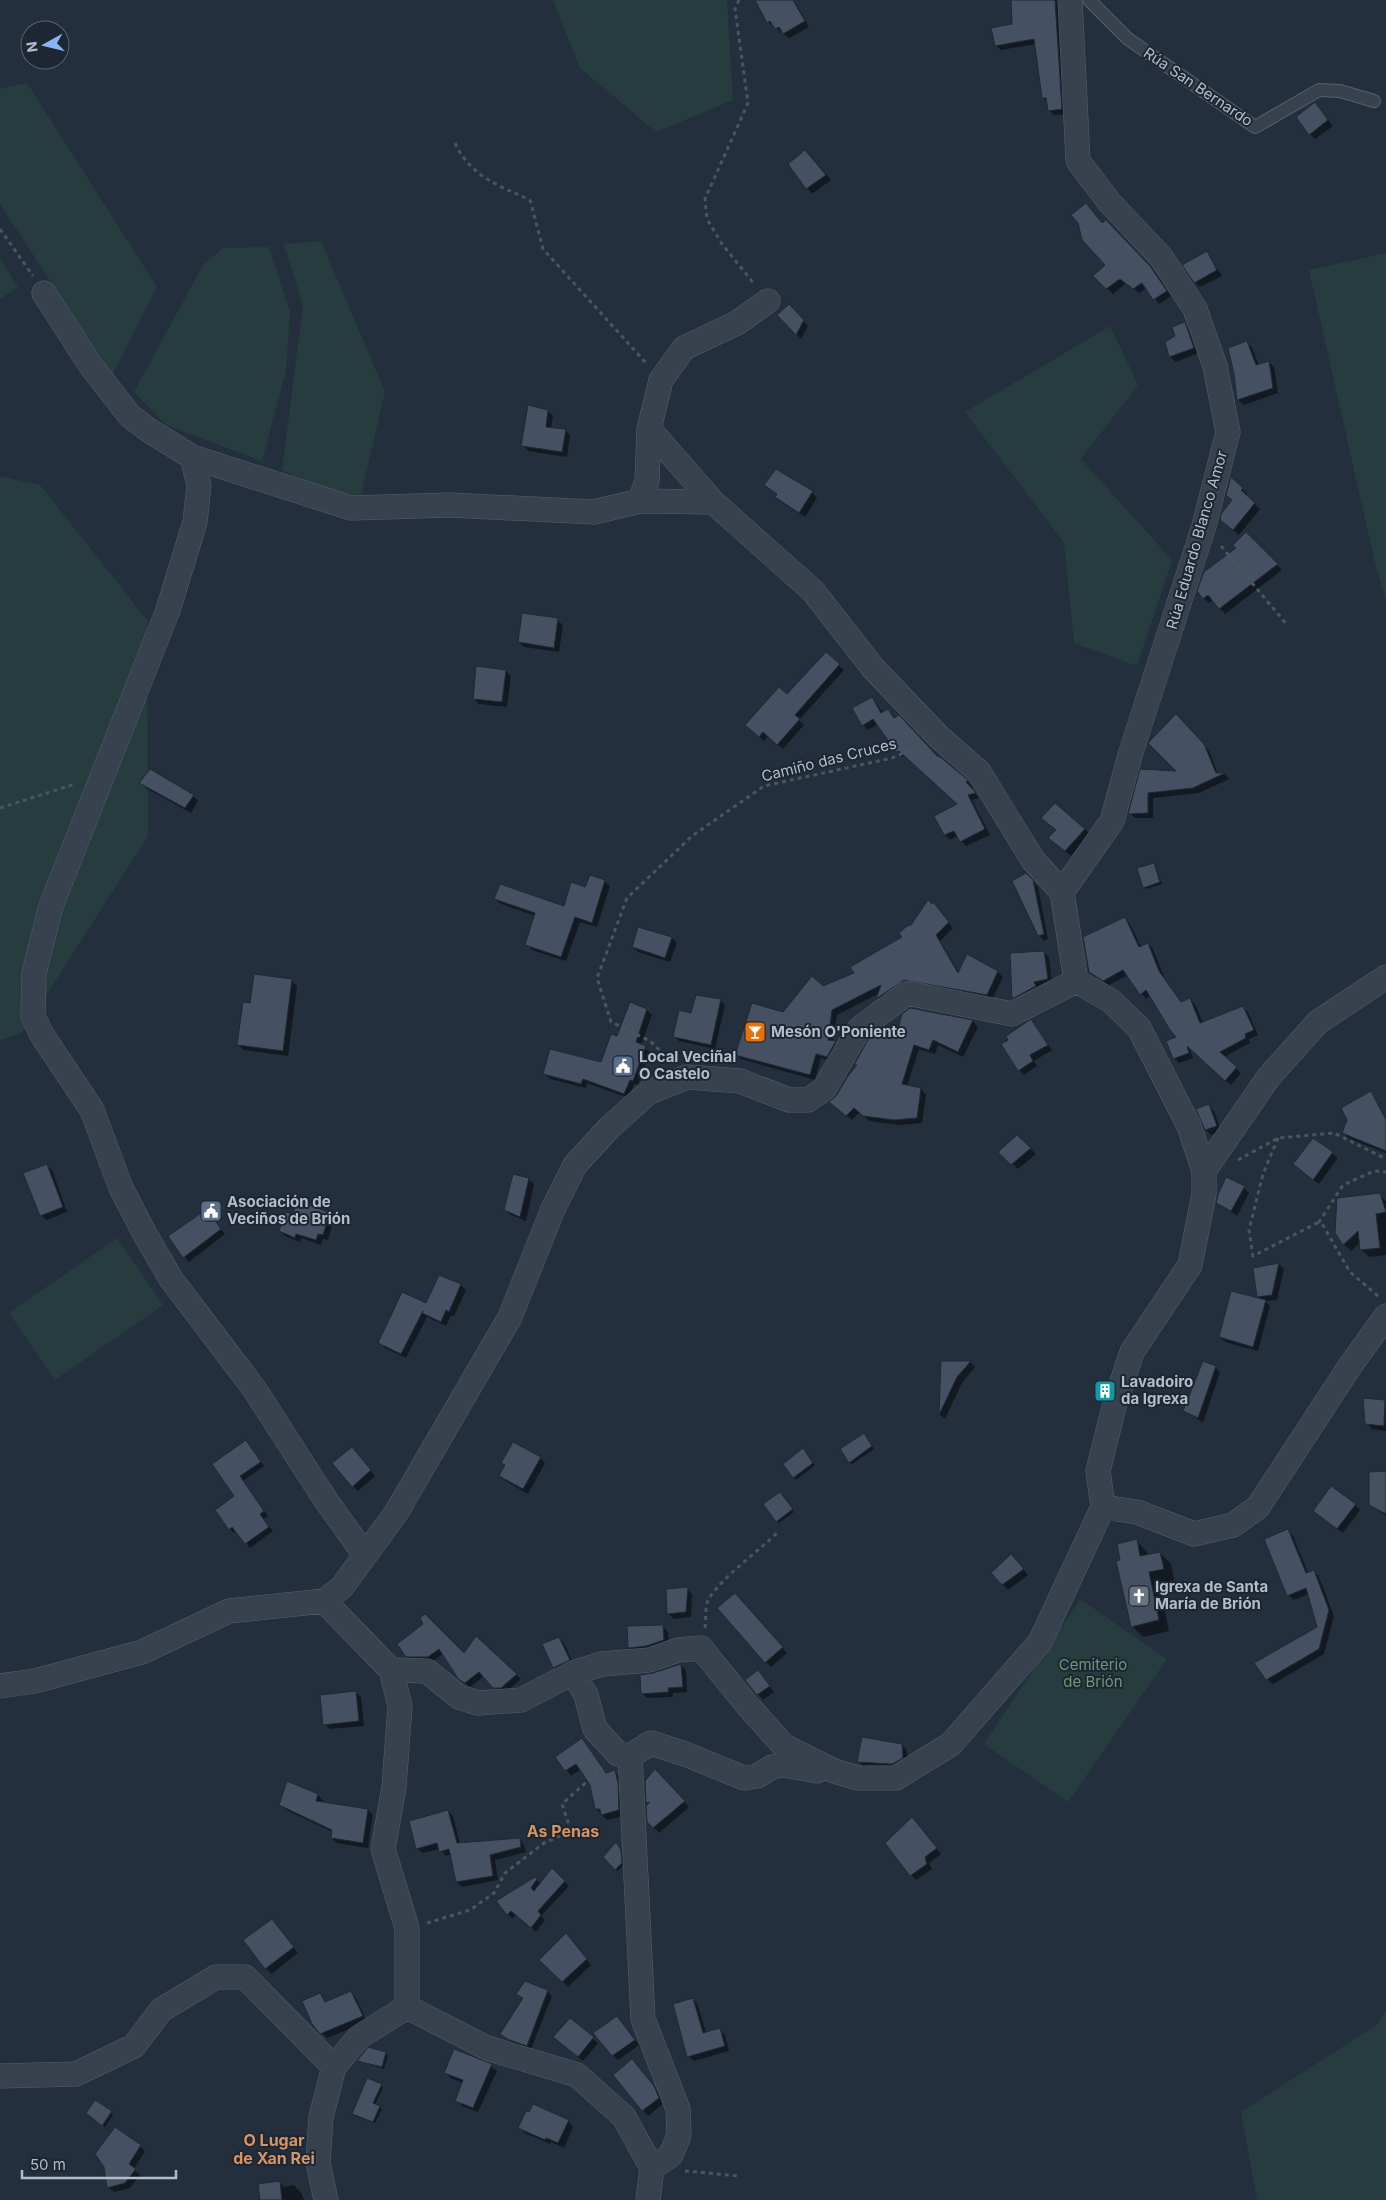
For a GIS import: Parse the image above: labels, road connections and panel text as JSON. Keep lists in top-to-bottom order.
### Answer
{
  "streets": {
    "street": ["Rúa Eduardo Blanco Amor"],
    "lane": ["Rúa San Bernardo"],
    "path": ["Camiño das Cruces"]
  },
  "districts": ["As Penas", "O Lugar de Xan Rei"],
  "parks": ["Cemiterio de Brión"],
  "places": {
    "bar": ["Mesón O'Poniente"],
    "public building": ["Local Veciñal O Castelo", "Asociación de Veciños de Brión"],
    "building": ["Lavadoiro da Igrexa"],
    "church": ["Igrexa de Santa María de Brión"]
  },
  "scale_bar": "50 m",
  "north": "left"
}
